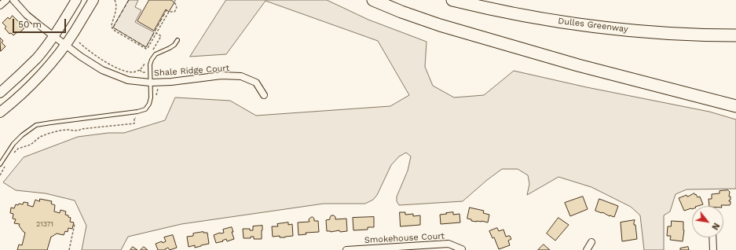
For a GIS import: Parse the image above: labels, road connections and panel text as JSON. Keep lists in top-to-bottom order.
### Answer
{
  "streets": {
    "highway": ["Dulles Greenway"],
    "street": ["Shale Ridge Court", "Smokehouse Court"]
  },
  "house_numbers": ["21371"],
  "scale_bar": "50 m",
  "north": "bottom right"
}
